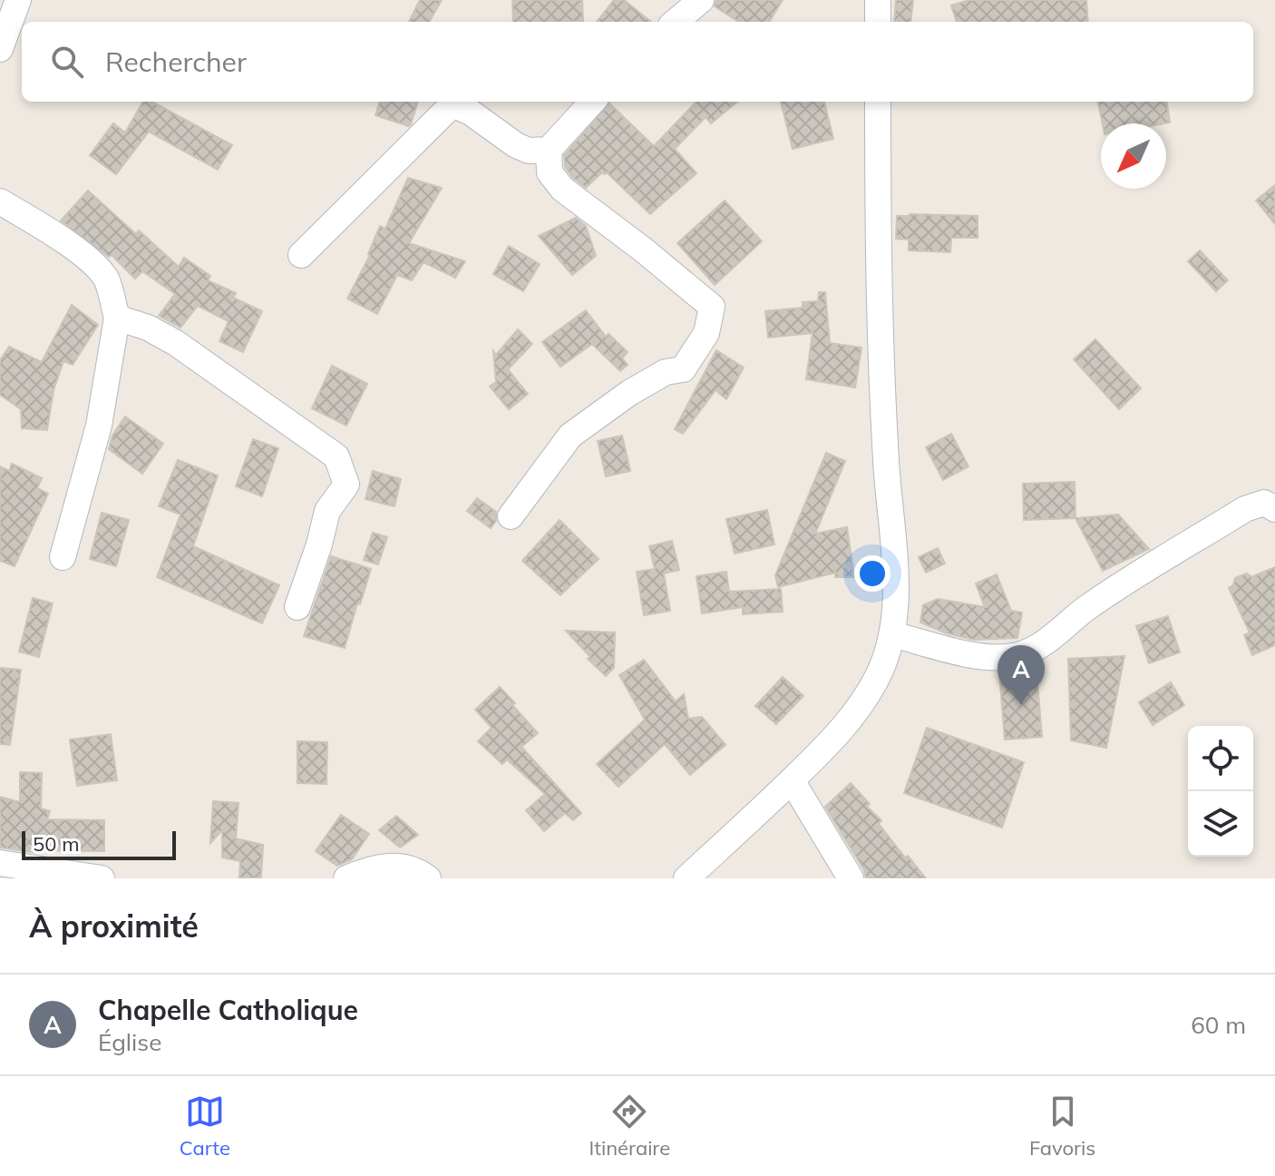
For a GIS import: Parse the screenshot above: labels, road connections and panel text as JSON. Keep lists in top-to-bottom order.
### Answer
{
  "scale_bar": "50 m",
  "north": "bottom left",
  "page": {
    "search": "Rechercher",
    "pins": "A",
    "scale": "50 m",
    "heading": "À proximité",
    "list": [
      {
        "mark": "A",
        "name": "Chapelle Catholique",
        "note": "Église",
        "value": "60 m"
      }
    ],
    "nav": ["Carte", "Itinéraire", "Favoris"]
  }
}
